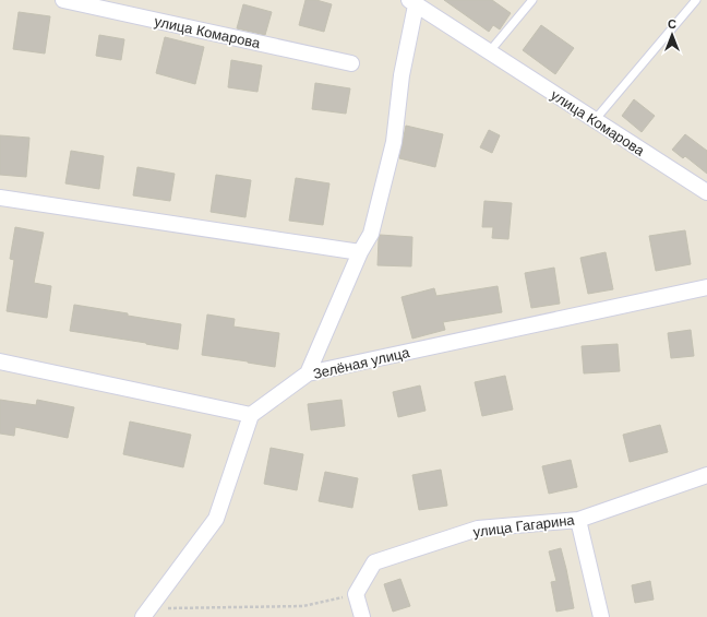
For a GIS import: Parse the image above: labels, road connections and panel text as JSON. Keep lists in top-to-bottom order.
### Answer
{
  "streets": {
    "street": ["улица Комарова", "Зелёная улица", "улица Гагарина"]
  },
  "north": "top"
}
